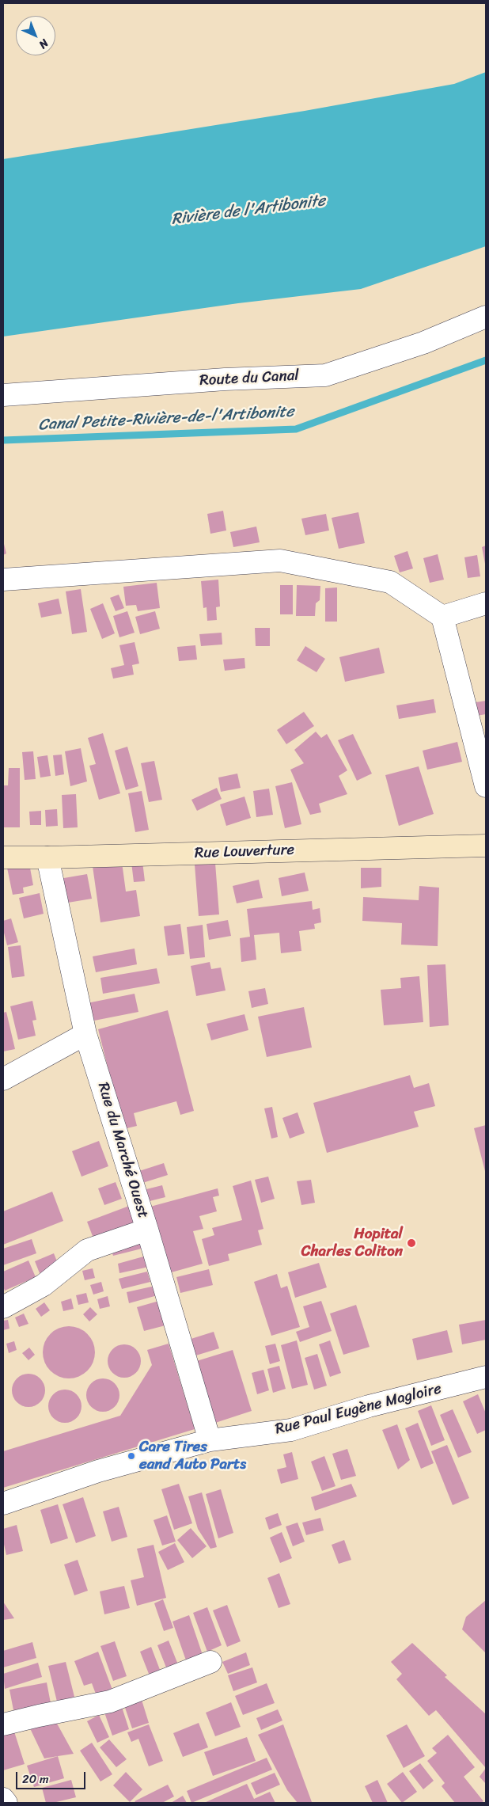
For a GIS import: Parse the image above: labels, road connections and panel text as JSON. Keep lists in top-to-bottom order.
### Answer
{
  "streets": {
    "main road": ["Rue Louverture"],
    "street": ["Route du Canal", "Rue du Marché Ouest", "Rue Paul Eugène Magloire"]
  },
  "crossings": [
    ["Rue Louverture", "Rue du Marché Ouest"],
    ["Rue du Marché Ouest", "Rue Paul Eugène Magloire"]
  ],
  "water": ["Rivière de l'Artibonite", "Canal Petite-Rivière-de-l'Artibonite"],
  "places": ["Hopital Charles Coliton", "Care Tires eand Auto Parts"],
  "scale_bar": "20 m",
  "north": "bottom right"
}
